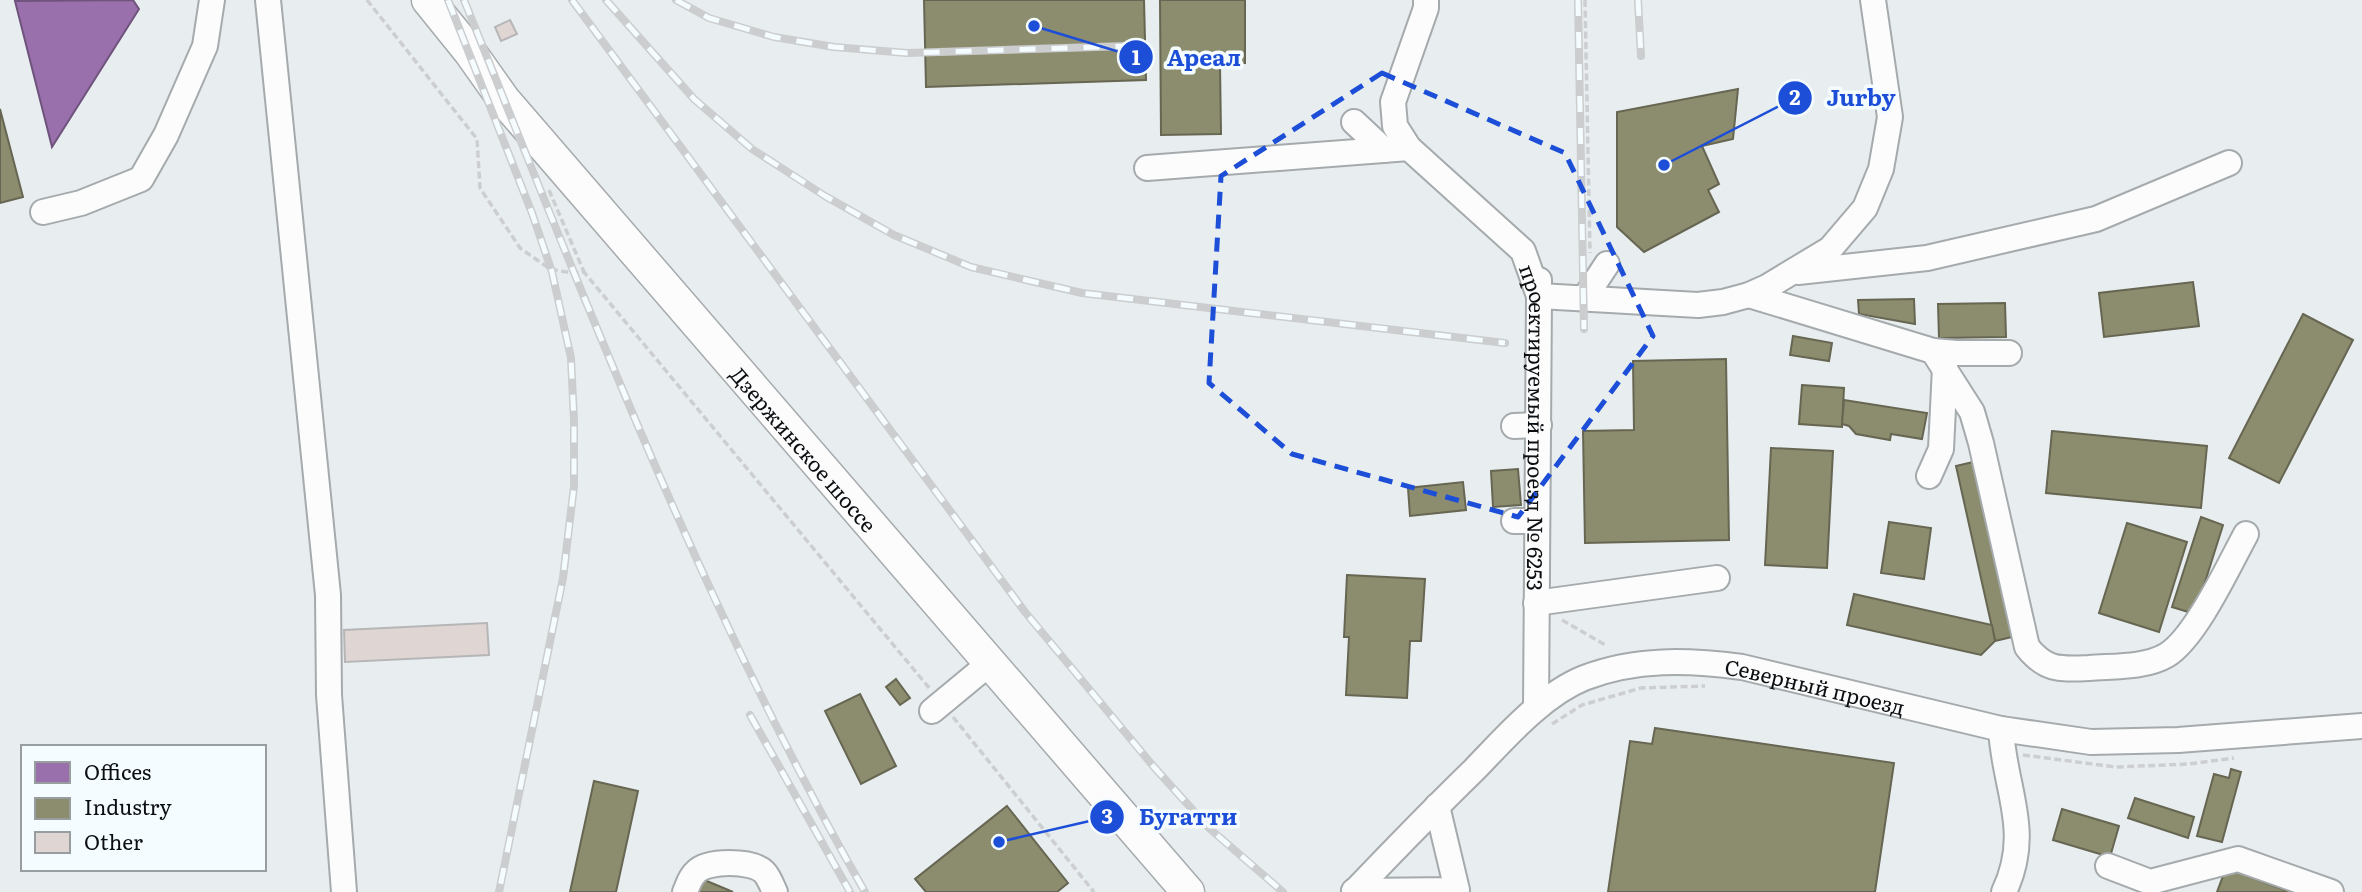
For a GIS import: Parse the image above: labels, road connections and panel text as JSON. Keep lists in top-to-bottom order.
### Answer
{
  "streets": {
    "main road": ["Дзержинское шоссе"],
    "street": ["проектируемый проезд № 6253", "Северный проезд"]
  },
  "crossings": [
    ["проектируемый проезд № 6253", "Северный проезд"]
  ],
  "places": ["Ареал", "Jurby", "Бугатти"],
  "legend": ["Offices", "Industry", "Other"]
}
